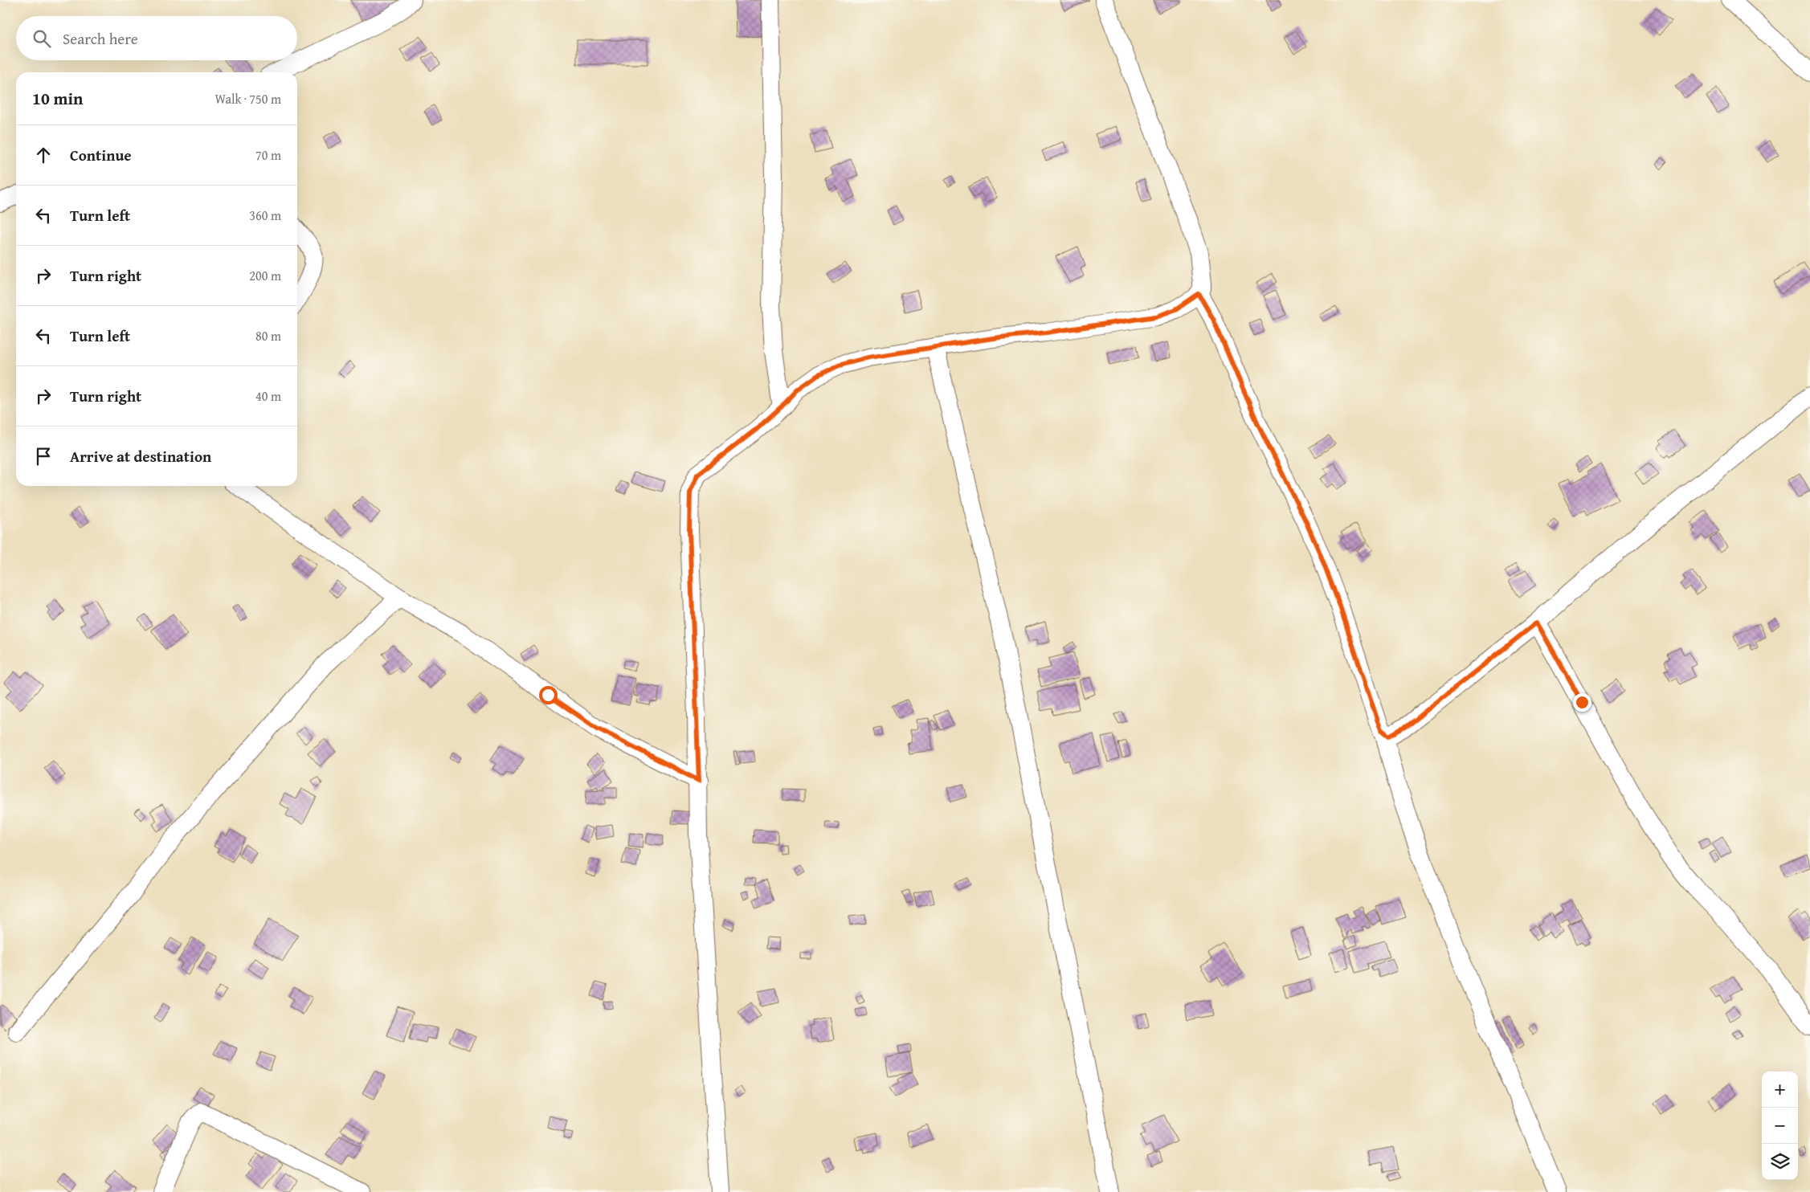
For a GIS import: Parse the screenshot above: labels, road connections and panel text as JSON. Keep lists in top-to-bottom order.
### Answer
{
  "page": {
    "search": "Search here",
    "heading": ["10 min", "Walk · 750 m"],
    "list": [
      ["Continue", "70 m"],
      ["Turn left", "360 m"],
      ["Turn right", "200 m"],
      ["Turn left", "80 m"],
      ["Turn right", "40 m"],
      "Arrive at destination"
    ],
    "map_buttons": ["+", "−"]
  }
}
